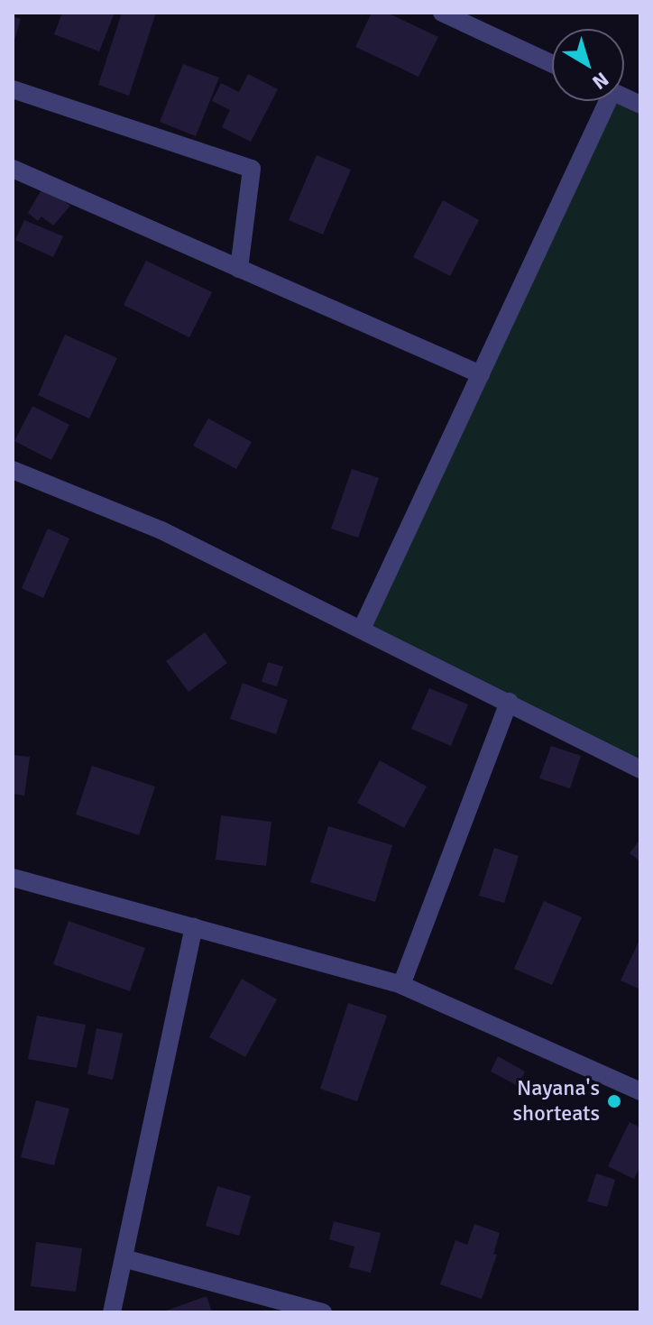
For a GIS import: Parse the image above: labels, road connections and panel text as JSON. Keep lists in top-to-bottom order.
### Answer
{
  "places": ["Nayana's shorteats"],
  "north": "bottom right"
}
